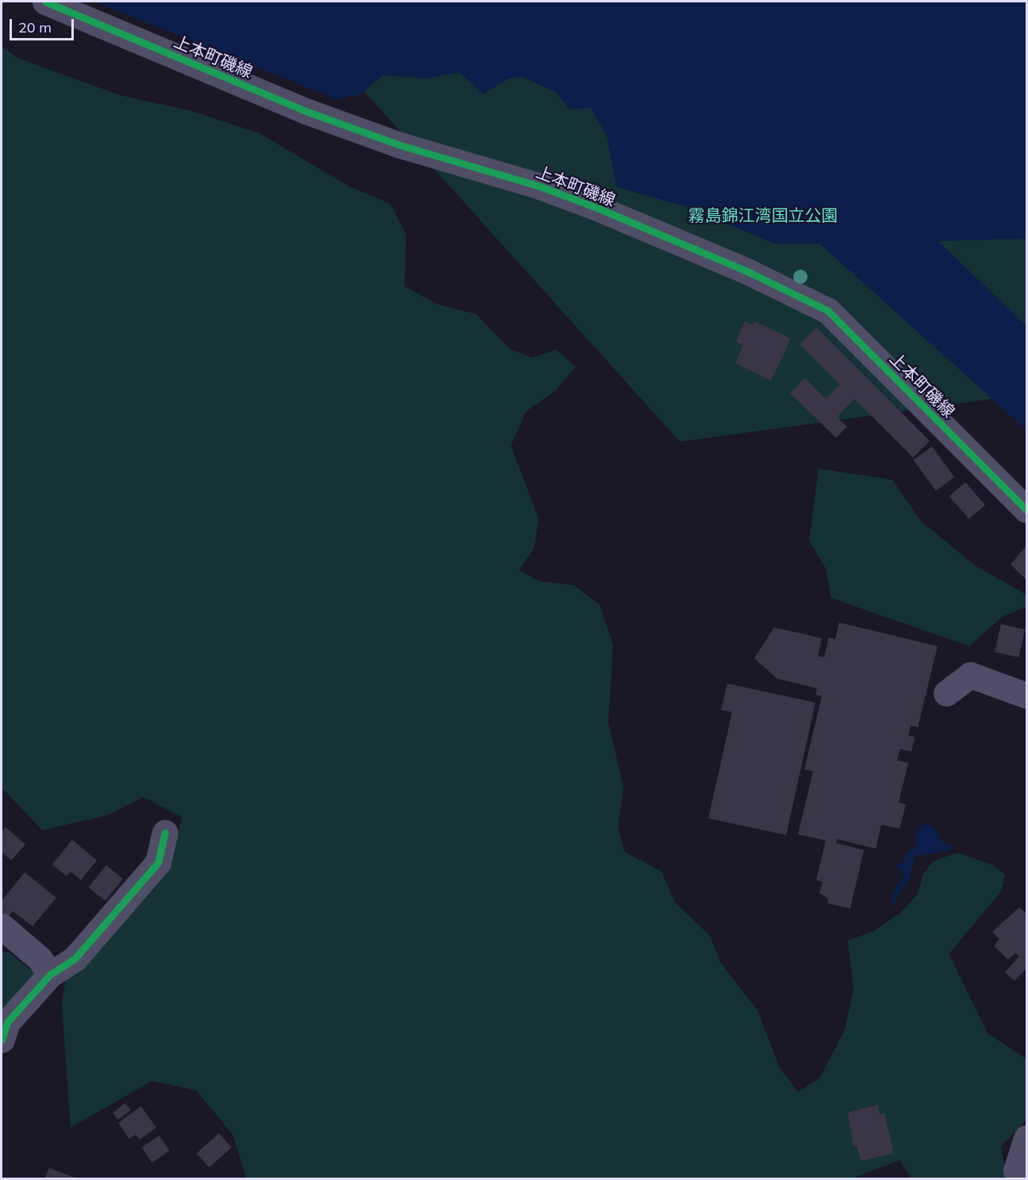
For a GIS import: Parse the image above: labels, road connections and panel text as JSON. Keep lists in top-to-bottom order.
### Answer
{
  "streets": {
    "street": ["上本町磯線"]
  },
  "parks": ["霧島錦江湾国立公園"],
  "scale_bar": "20 m"
}
